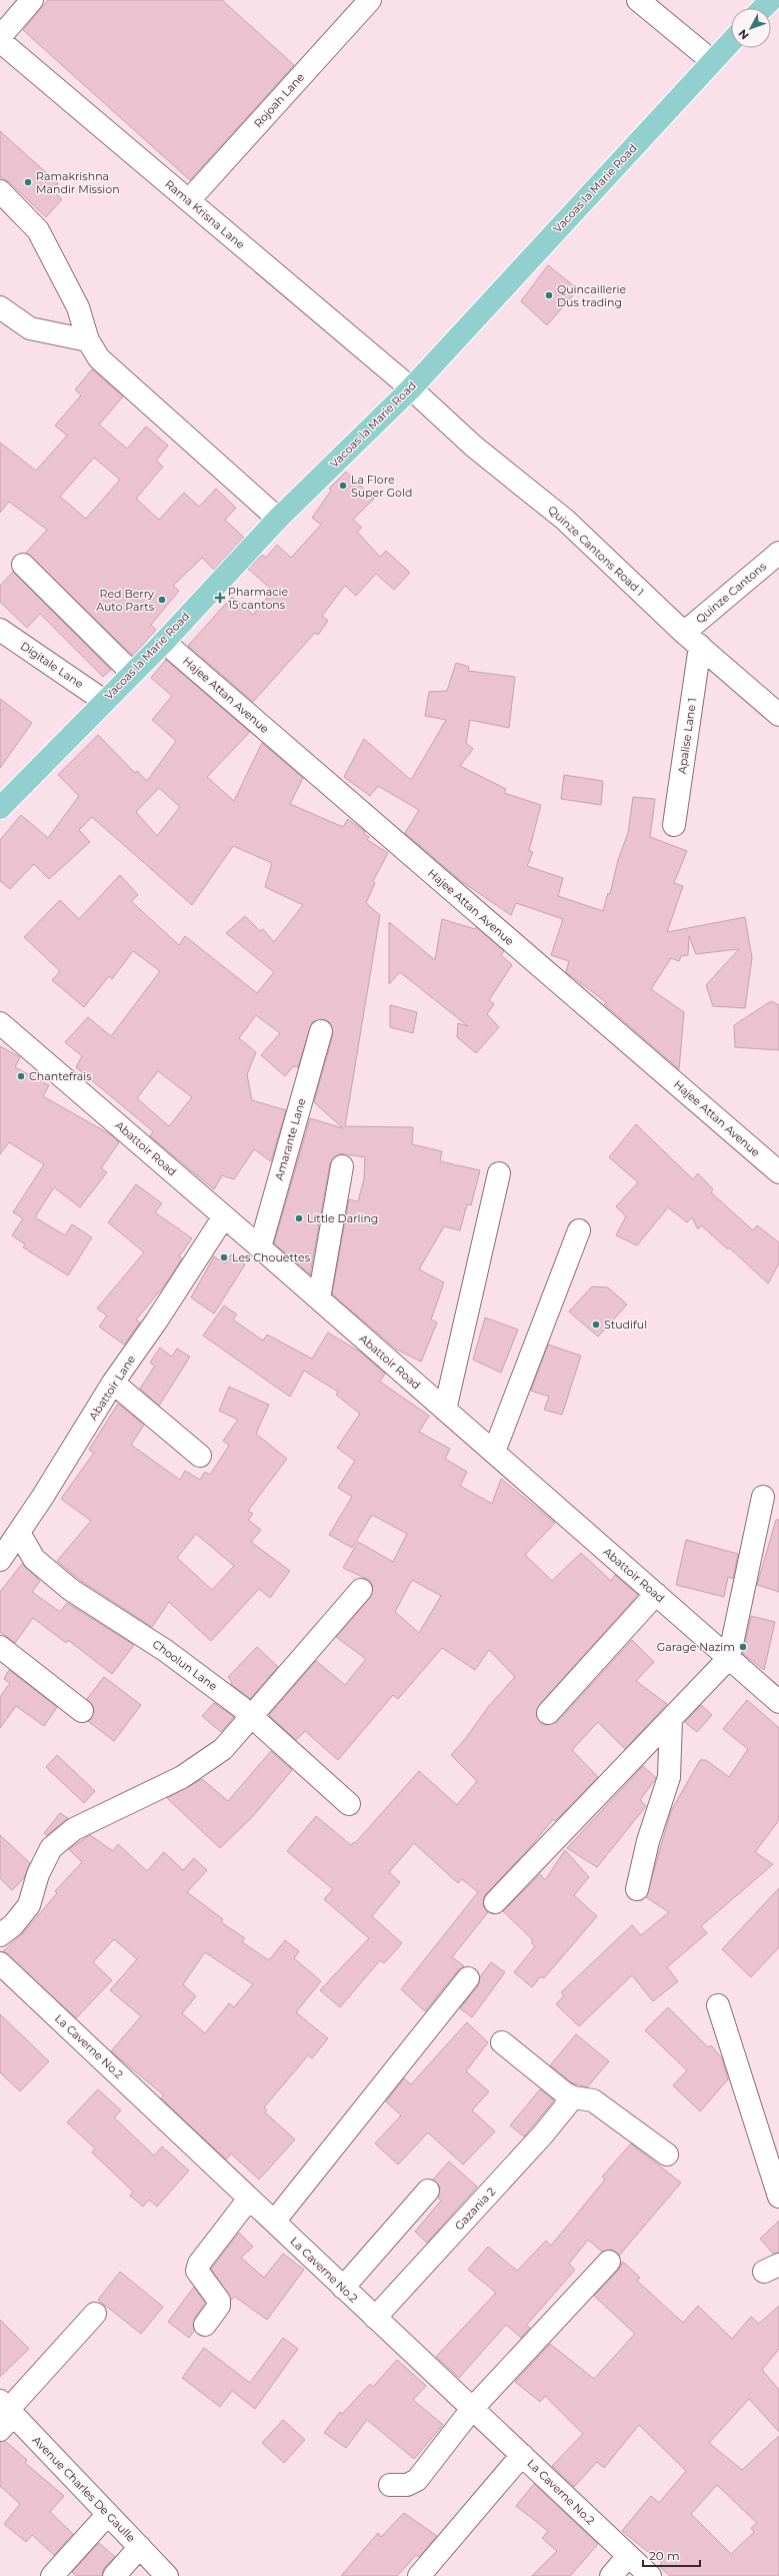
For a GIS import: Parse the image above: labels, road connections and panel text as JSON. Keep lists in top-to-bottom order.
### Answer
{
  "streets": {
    "main road": ["Vacoas la Marie Road"],
    "street": [
      "Rojoah Lane",
      "Rama Krisna Lane",
      "Quinze Cantons Road 1",
      "Quinze Cantons",
      "Digitale Lane",
      "Hajee Attan Avenue",
      "Apalise Lane 1",
      "Amarante Lane",
      "Abattoir Road",
      "Abattoir Lane",
      "Choolun Lane",
      "La Caverne No.2",
      "Gazania 2",
      "Avenue Charles De Gaulle"
    ]
  },
  "crossings": [
    ["Rojoah Lane", "Rama Krisna Lane"],
    ["Vacoas la Marie Road", "Rama Krisna Lane"],
    ["Vacoas la Marie Road", "Quinze Cantons Road 1"],
    ["Vacoas la Marie Road", "Digitale Lane"],
    ["Vacoas la Marie Road", "Hajee Attan Avenue"],
    ["Rama Krisna Lane", "Quinze Cantons Road 1"],
    ["Quinze Cantons Road 1", "Quinze Cantons"],
    ["Quinze Cantons Road 1", "Apalise Lane 1"],
    ["Quinze Cantons", "Apalise Lane 1"],
    ["Amarante Lane", "Abattoir Road"],
    ["Abattoir Road", "Abattoir Lane"],
    ["Abattoir Lane", "Choolun Lane"],
    ["La Caverne No.2", "Gazania 2"]
  ],
  "places": {
    "other": [
      "Ramakrishna Mandir Mission",
      "Quincaillerie Dus trading",
      "La Flore Super Gold",
      "Red Berry Auto Parts",
      "Chantefrais",
      "Little Darling",
      "Les Chouettes",
      "Studiful",
      "Garage Nazim"
    ],
    "health": ["Pharmacie 15 cantons"]
  },
  "scale_bar": "20 m",
  "north": "bottom left"
}
